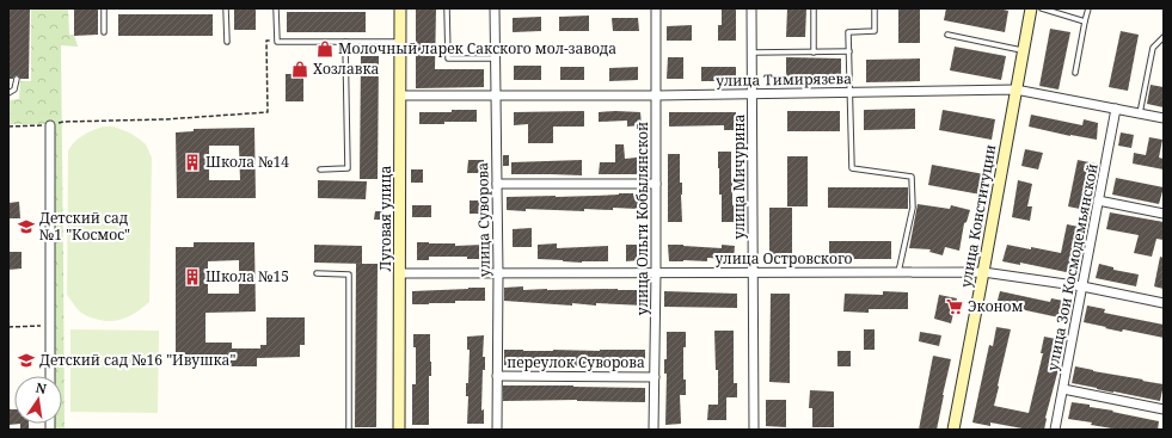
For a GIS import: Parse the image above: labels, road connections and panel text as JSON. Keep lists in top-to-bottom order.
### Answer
{
  "streets": {
    "street": [
      "улица Тимирязева",
      "улица Мичурина",
      "улица Конституции",
      "Луговая улица",
      "улица Ольги Кобылянской",
      "улица Суворова",
      "улица Островского",
      "улица Зои Космодемьянской",
      "переулок Суворова"
    ]
  },
  "crossings": [
    ["улица Тимирязева", "улица Мичурина"],
    ["улица Тимирязева", "улица Конституции"],
    ["улица Тимирязева", "Луговая улица"],
    ["улица Тимирязева", "улица Ольги Кобылянской"],
    ["улица Тимирязева", "улица Суворова"],
    ["улица Тимирязева", "улица Зои Космодемьянской"],
    ["улица Мичурина", "улица Островского"],
    ["улица Конституции", "улица Островского"],
    ["Луговая улица", "улица Островского"],
    ["улица Ольги Кобылянской", "улица Островского"],
    ["улица Ольги Кобылянской", "переулок Суворова"],
    ["улица Суворова", "улица Островского"],
    ["улица Суворова", "переулок Суворова"],
    ["улица Островского", "улица Зои Космодемьянской"]
  ],
  "places": {
    "shop": ["Молочный ларек Сакского мол-завода", "Хозлавка"],
    "building": ["Школа №14", "Школа №15"],
    "school or university": ["Детский сад №1 \"Космос\"", "Детский сад №16 \"Ивушка\""],
    "supermarket": ["Эконом"]
  },
  "north": "top"
}
